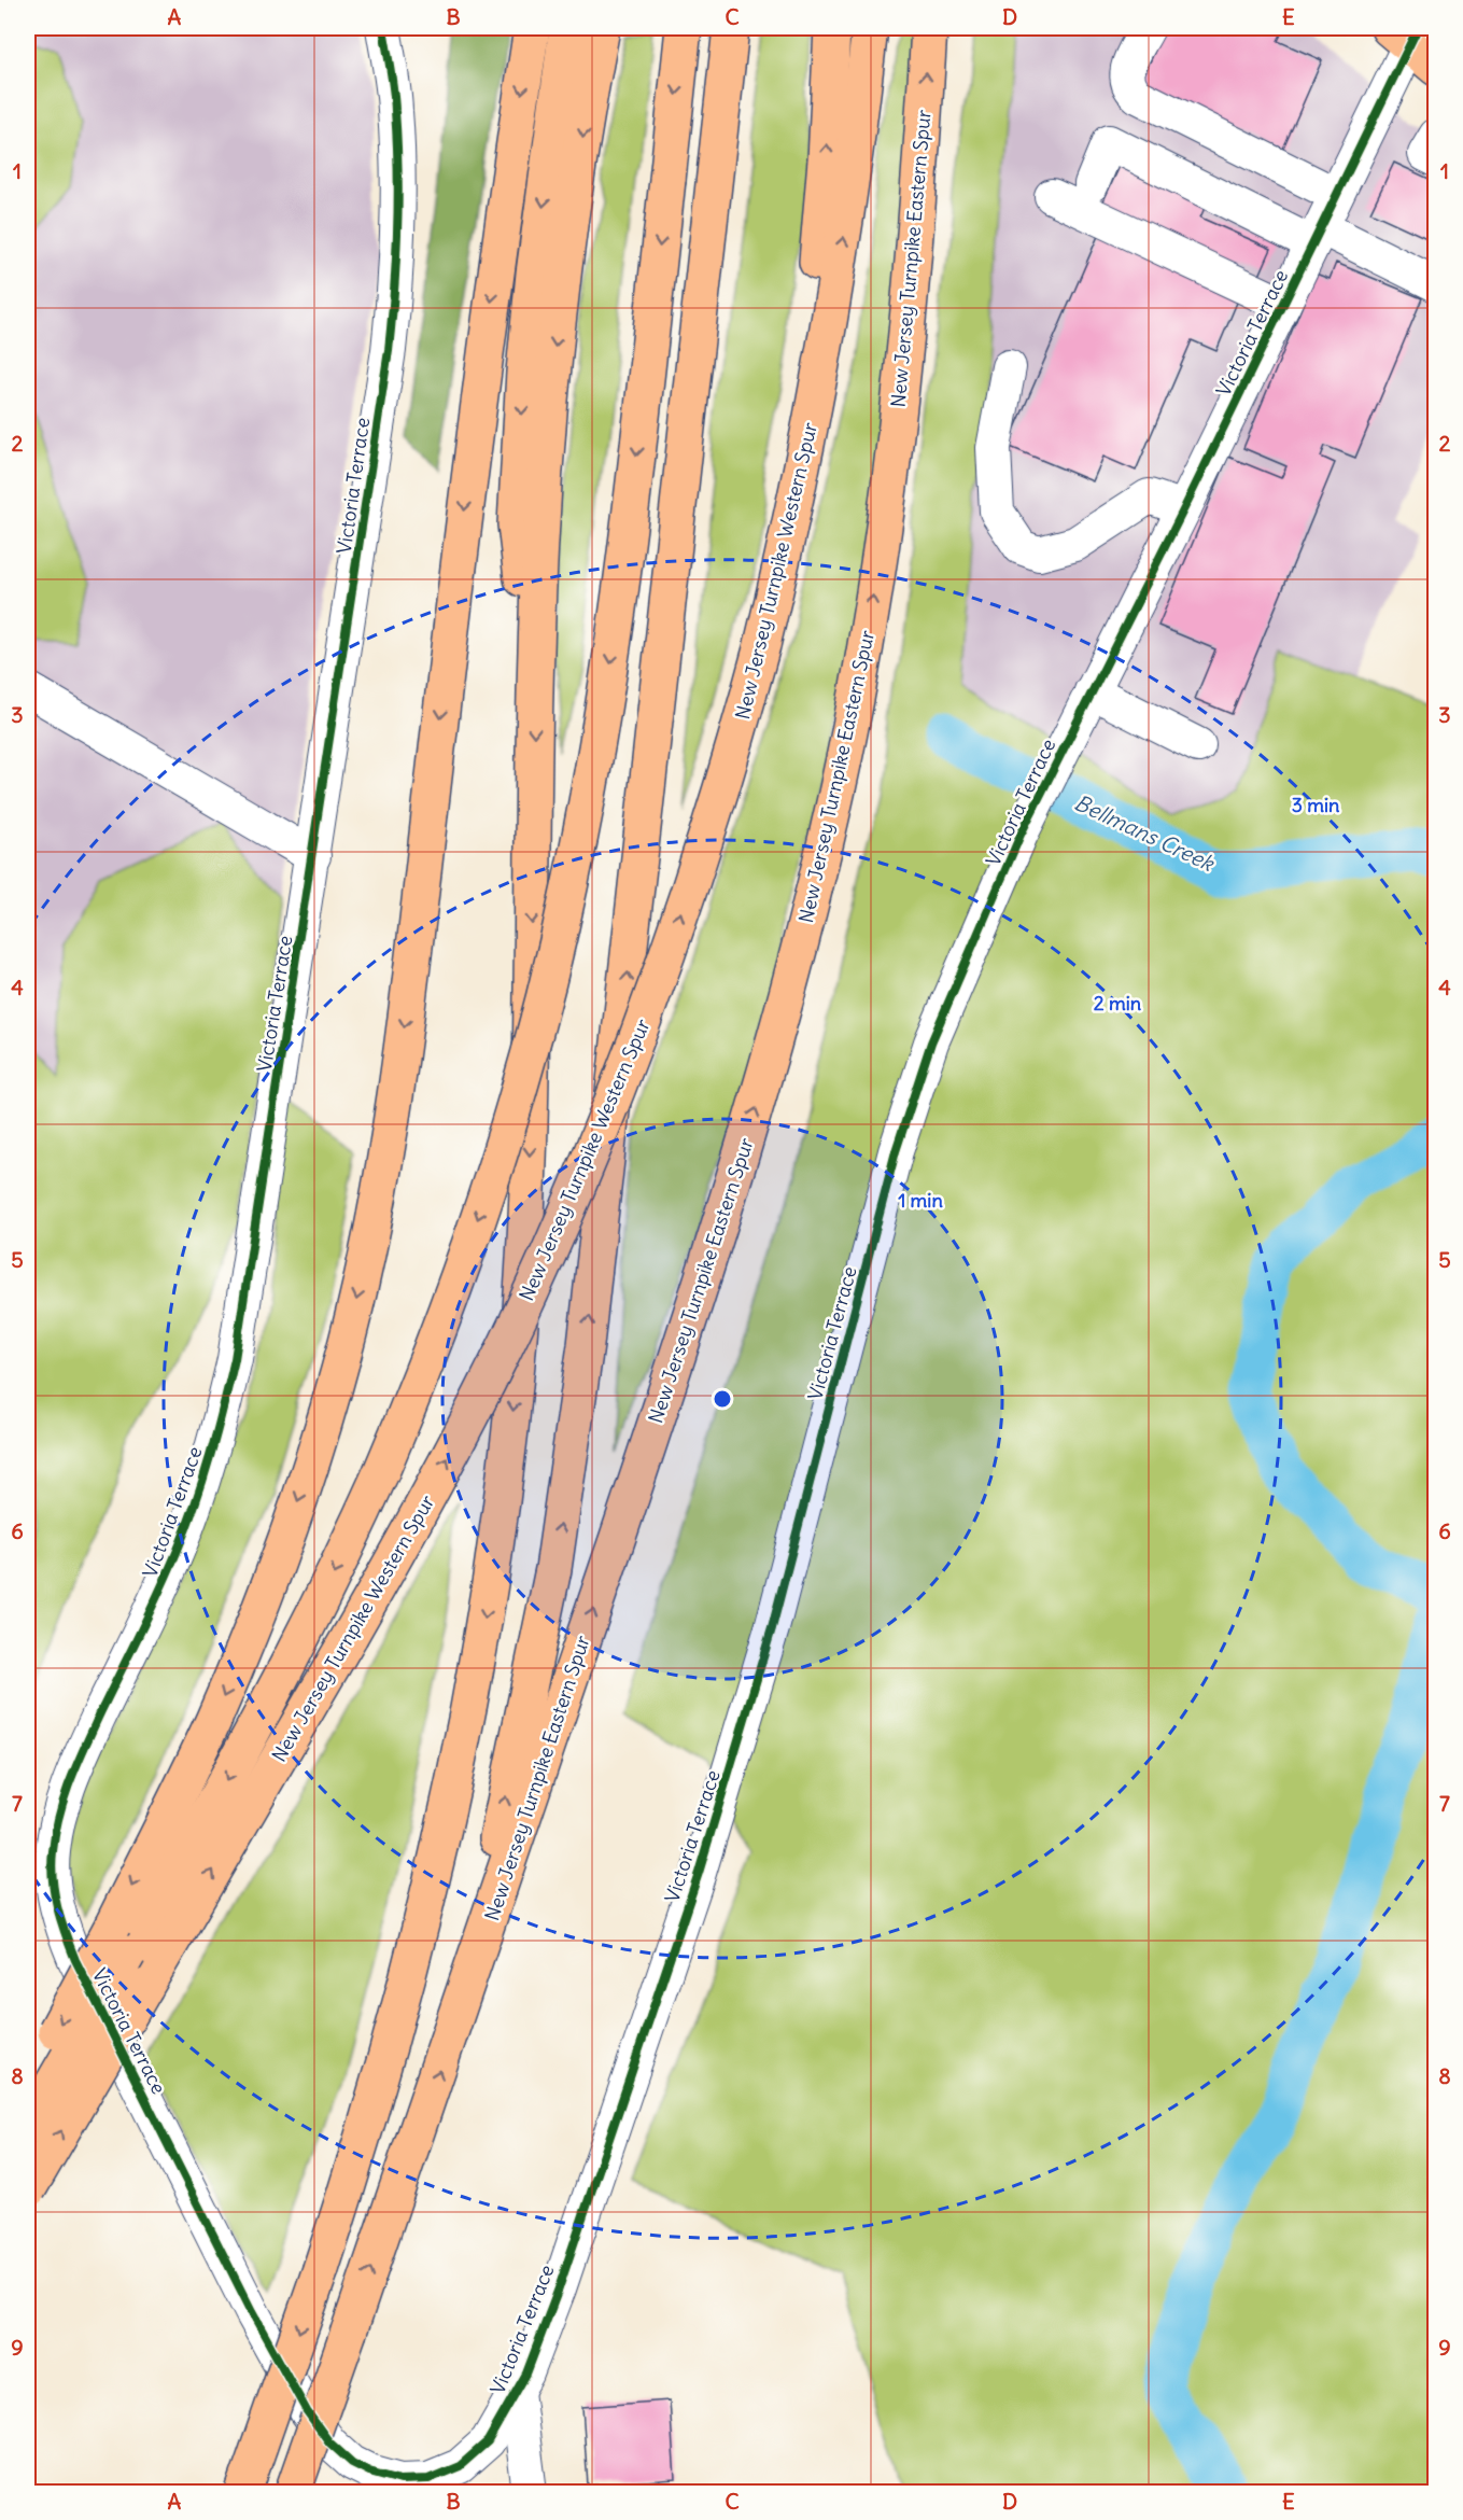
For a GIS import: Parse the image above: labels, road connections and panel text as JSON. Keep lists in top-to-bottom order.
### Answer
{
  "streets": {
    "main road": ["New Jersey Turnpike Eastern Spur", "New Jersey Turnpike Western Spur"],
    "street": ["Victoria Terrace"]
  },
  "water": ["Bellmans Creek"],
  "grid": {
    "columns": [
      "A",
      "B",
      "C",
      "D",
      "E"
    ],
    "rows": [
      "1",
      "2",
      "3",
      "4",
      "5",
      "6",
      "7",
      "8",
      "9"
    ]
  },
  "rings": ["3 min", "2 min", "1 min"]
}
